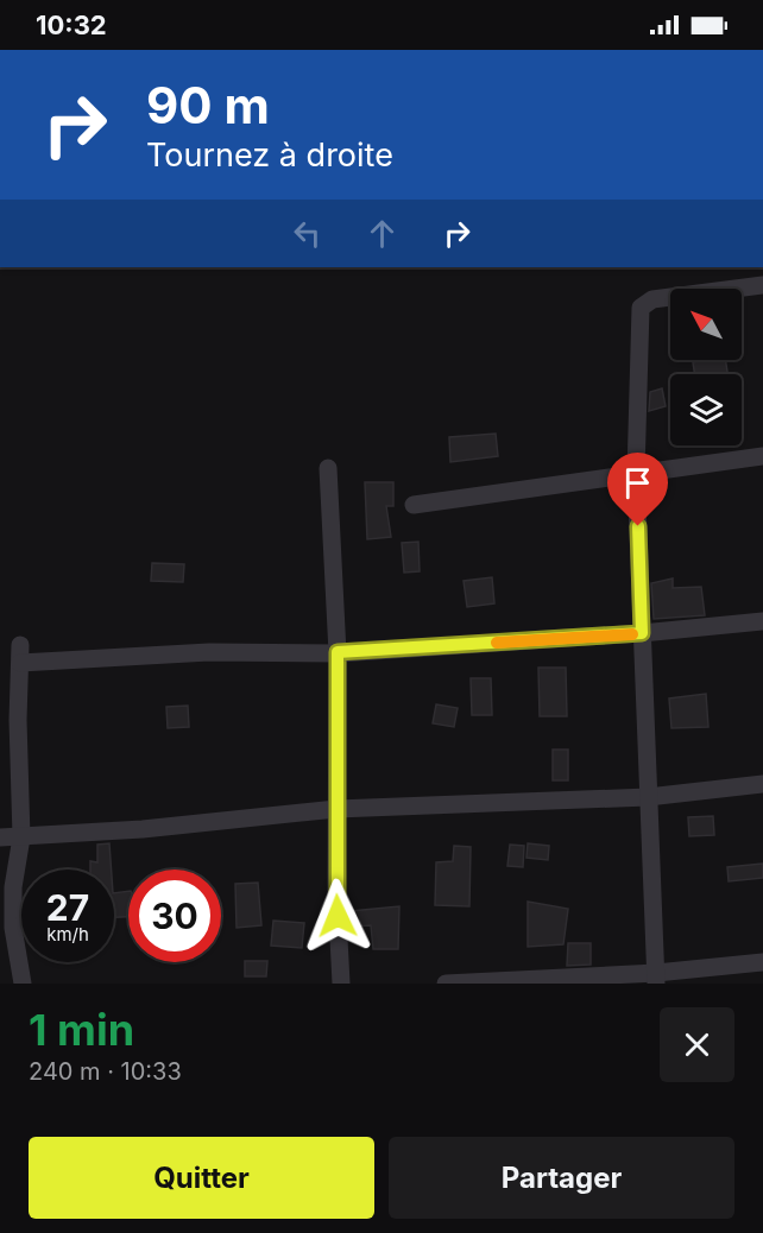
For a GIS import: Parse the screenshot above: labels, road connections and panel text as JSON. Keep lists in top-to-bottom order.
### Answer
{
  "north": "top left",
  "page": {
    "status": "10:32",
    "turn": ["90 m", "Tournez à droite"],
    "speed": "27 km/h",
    "limit": "30",
    "heading": ["1 min", "240 m · 10:33"],
    "buttons": ["Quitter", "Partager"]
  }
}
